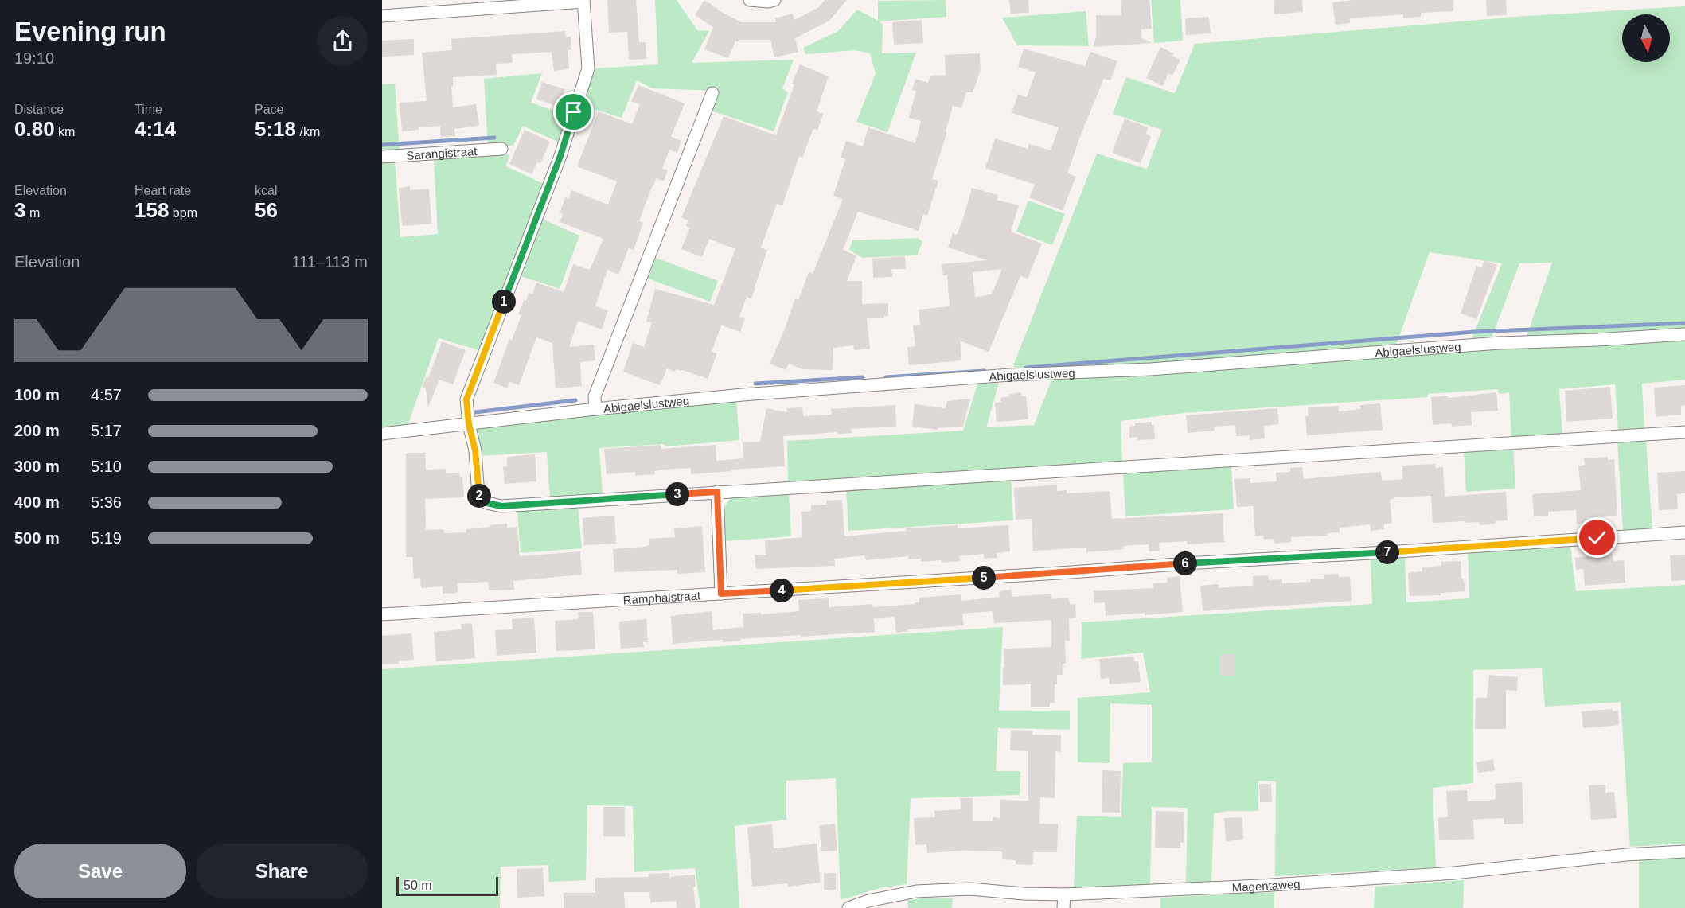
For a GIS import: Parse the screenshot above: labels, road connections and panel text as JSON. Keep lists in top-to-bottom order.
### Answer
{
  "streets": {
    "street": [
      "Sarangistraat",
      "Abigaelslustweg",
      "Ramphalstraat",
      "Magentaweg"
    ]
  },
  "scale_bar": "50 m",
  "north": "bottom",
  "page": {
    "heading": ["Evening run", "19:10"],
    "stats": [
      ["Distance", "0.80 km"],
      ["Time", "4:14"],
      ["Pace", "5:18 /km"],
      ["Elevation", "3 m"],
      ["Heart rate", "158 bpm"],
      ["kcal", "56"]
    ],
    "chart": ["Elevation", "111–113 m"],
    "pins": [
      "1",
      "3",
      "2",
      "7",
      "6",
      "5",
      "4"
    ],
    "list": [
      {
        "name": "100 m",
        "note": "4:57"
      },
      {
        "name": "200 m",
        "note": "5:17"
      },
      {
        "name": "300 m",
        "note": "5:10"
      },
      {
        "name": "400 m",
        "note": "5:36"
      },
      {
        "name": "500 m",
        "note": "5:19"
      }
    ],
    "buttons": ["Save", "Share"],
    "scale": "50 m"
  }
}
